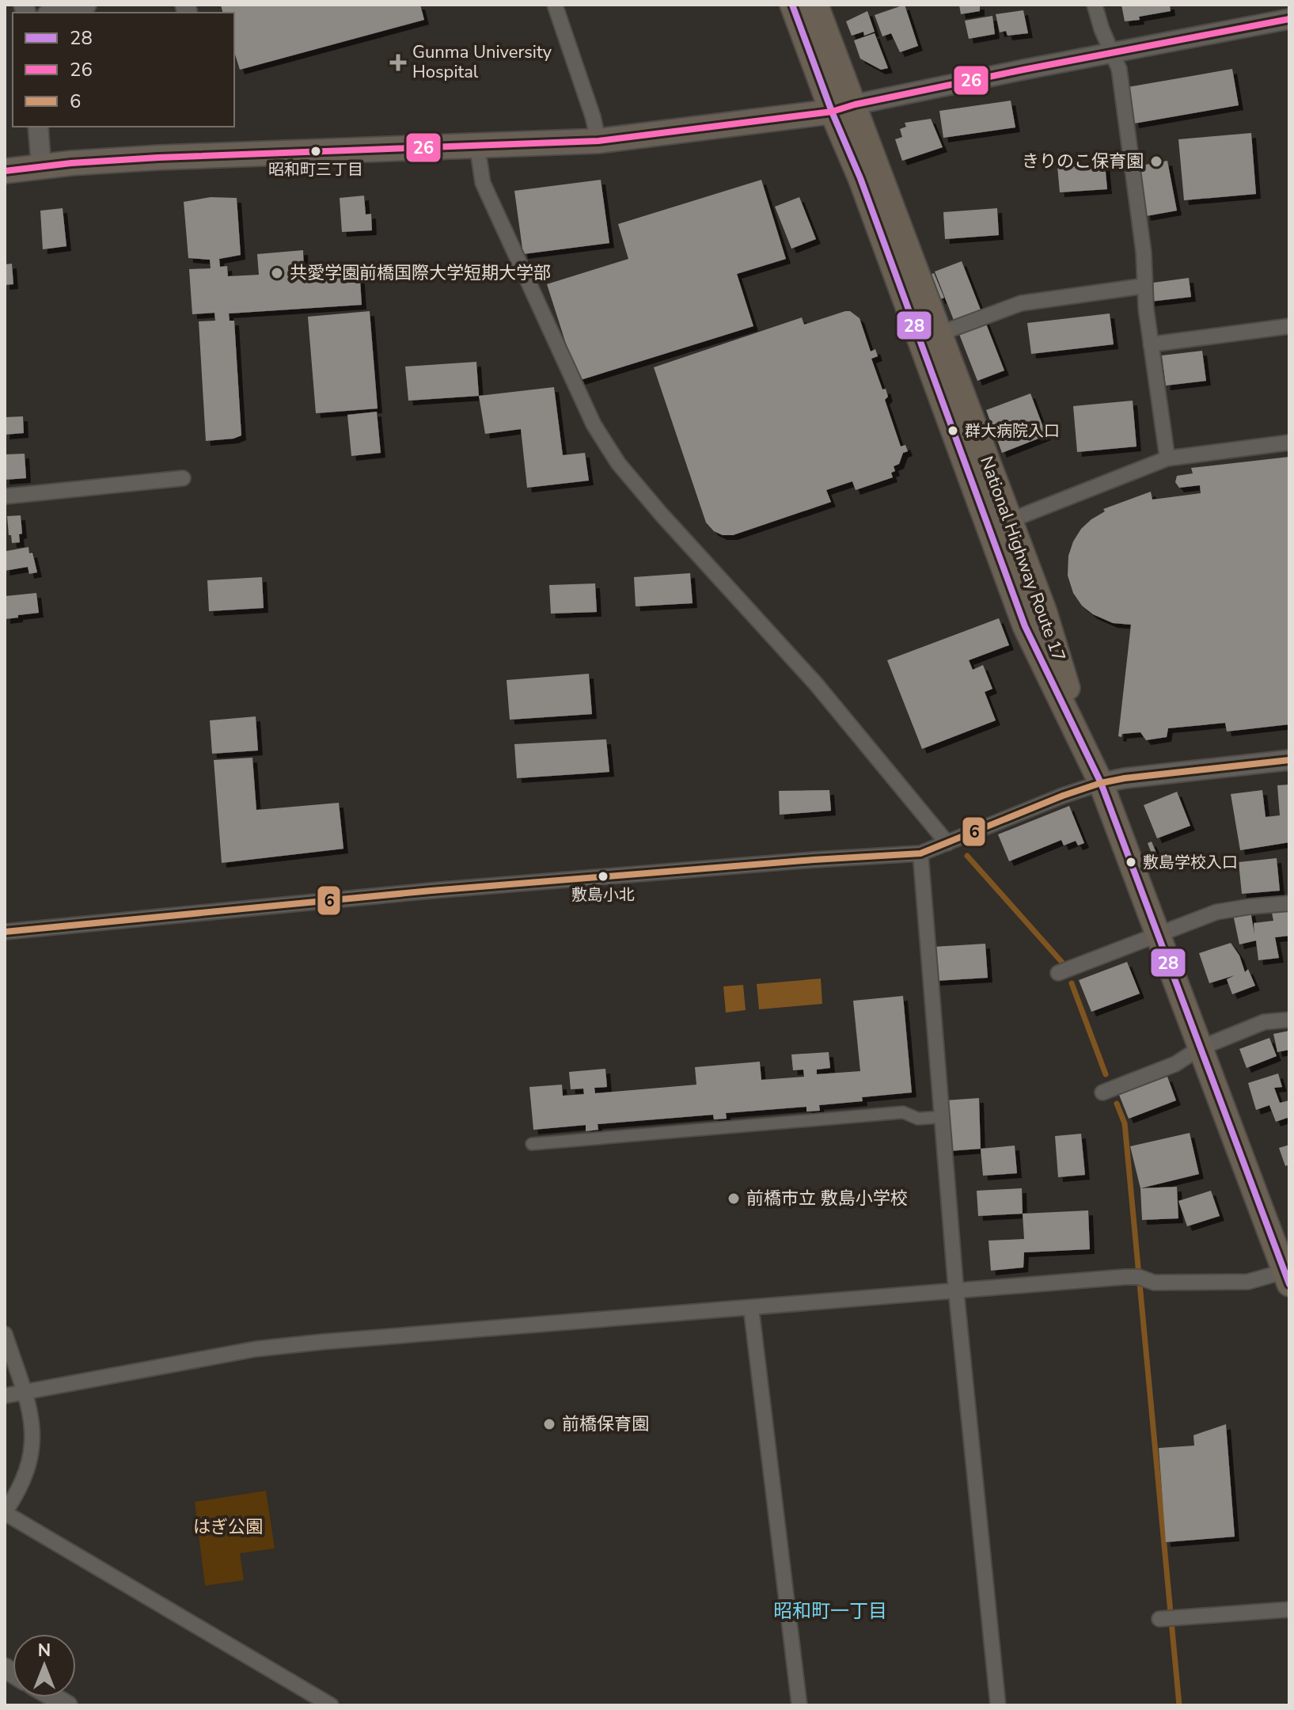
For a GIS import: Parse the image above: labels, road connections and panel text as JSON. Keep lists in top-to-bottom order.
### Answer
{
  "streets": {
    "highway": ["National Highway Route 17"]
  },
  "districts": ["昭和町一丁目"],
  "parks": ["はぎ公園"],
  "places": {
    "health": ["Gunma University Hospital"],
    "other": [
      "昭和町三丁目",
      "きりのこ保育園",
      "共愛学園前橋国際大学短期大学部",
      "群大病院入口",
      "敷島学校入口",
      "敷島小北",
      "前橋市立 敷島小学校",
      "前橋保育園"
    ]
  },
  "lines": ["transit line 28", "transit line 26", "transit line 6"],
  "legend": ["28", "26", "6"],
  "north": "top"
}
